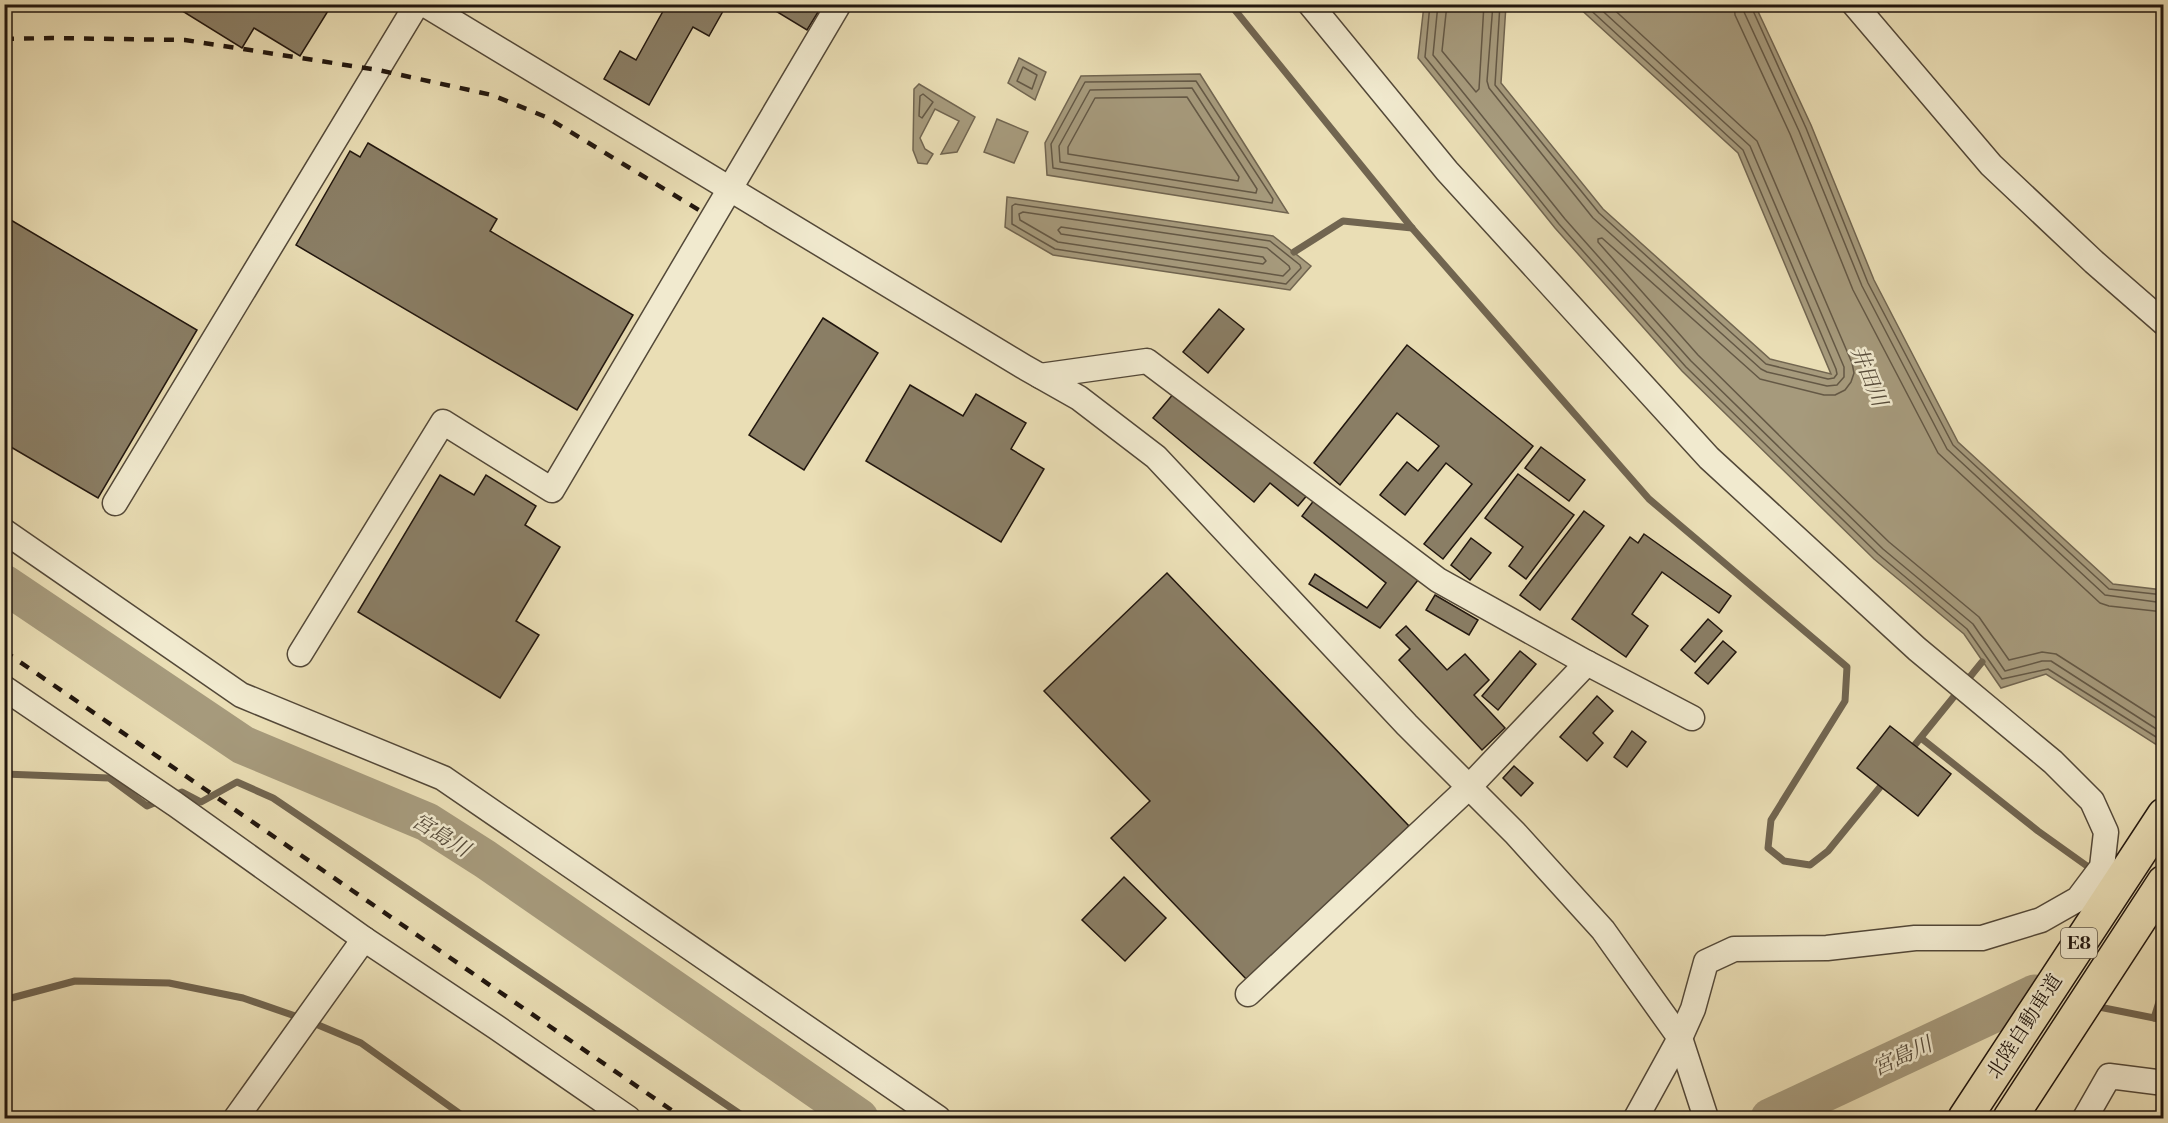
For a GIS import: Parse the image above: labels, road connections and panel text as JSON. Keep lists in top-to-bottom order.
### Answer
{
  "streets": {
    "highway": ["E8", "北陸自動車道"]
  },
  "water": ["井田川", "宮島川"]
}
